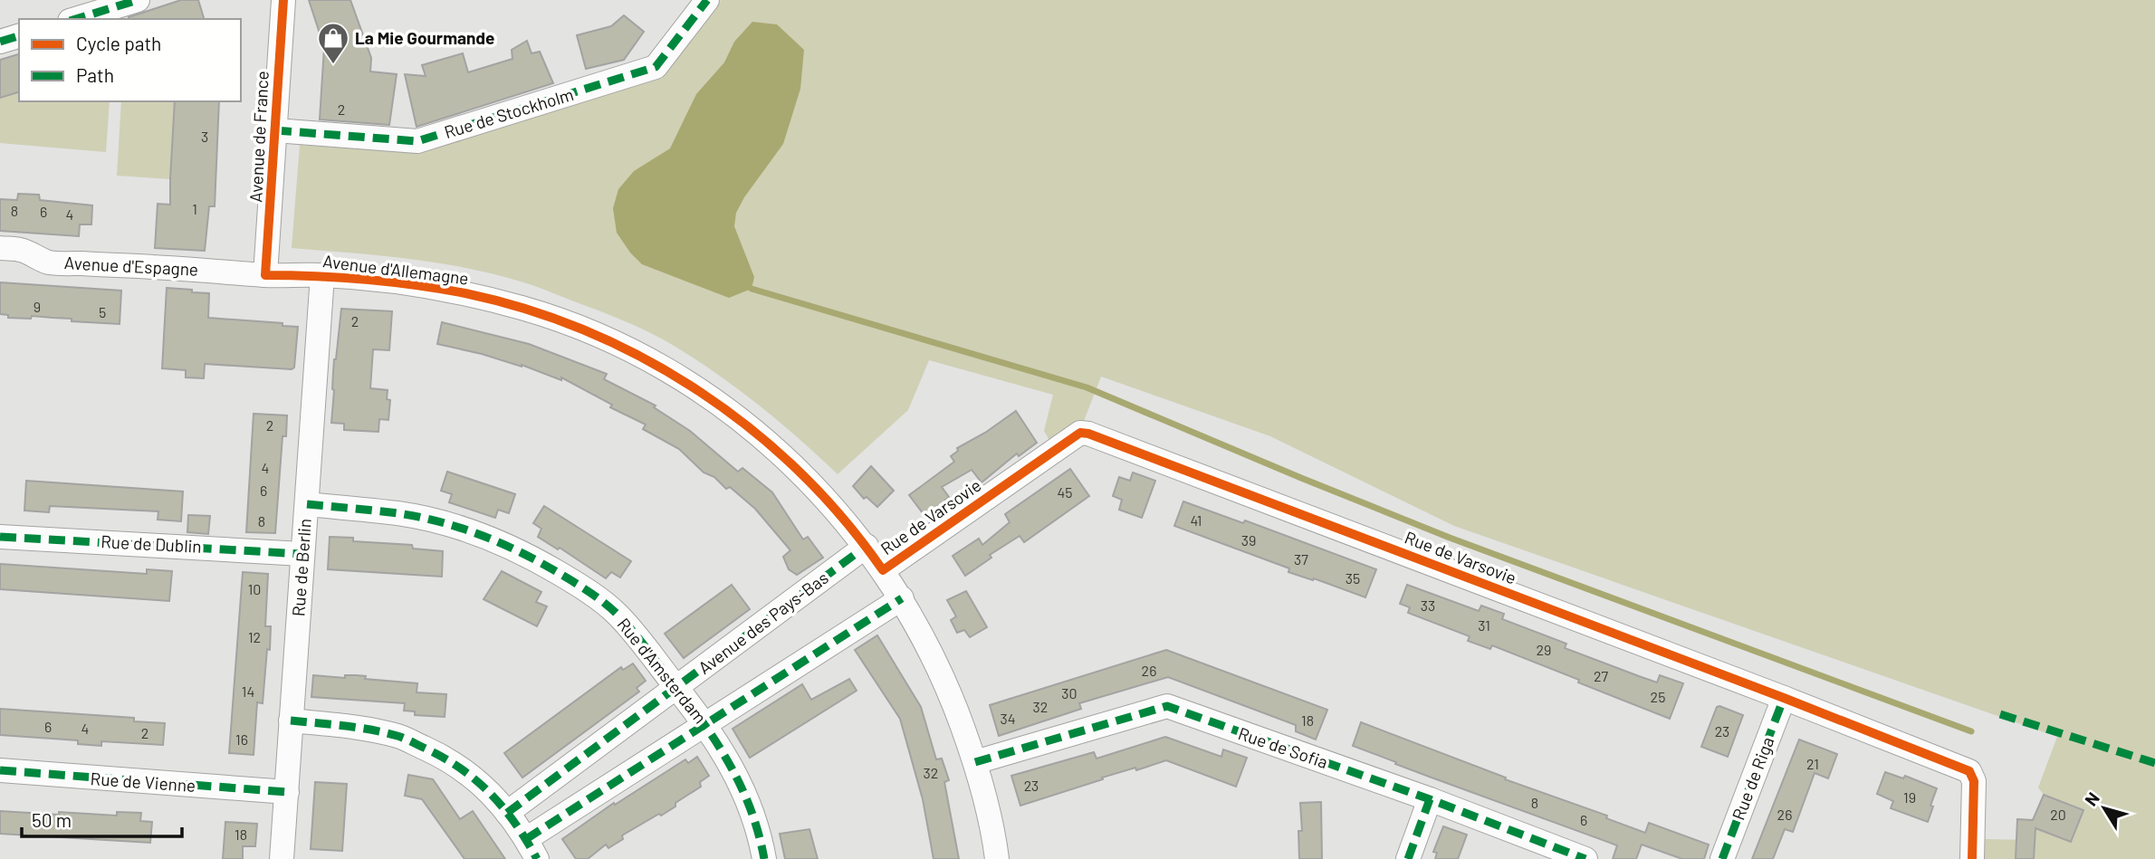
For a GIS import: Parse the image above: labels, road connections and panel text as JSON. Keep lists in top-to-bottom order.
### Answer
{
  "streets": {
    "street": [
      "Rue de Stockholm",
      "Avenue de France",
      "Avenue d'Espagne",
      "Avenue d'Allemagne",
      "Rue de Varsovie",
      "Rue de Dublin",
      "Rue de Berlin",
      "Avenue des Pays-Bas",
      "Rue d'Amsterdam",
      "Rue de Sofia",
      "Rue de Riga",
      "Rue de Vienne"
    ]
  },
  "crossings": [
    ["Rue de Stockholm", "Avenue de France"],
    ["Avenue de France", "Avenue d'Espagne"],
    ["Avenue de France", "Avenue d'Allemagne"],
    ["Avenue d'Espagne", "Avenue d'Allemagne"],
    ["Avenue d'Allemagne", "Rue de Varsovie"],
    ["Avenue d'Allemagne", "Rue de Berlin"],
    ["Avenue d'Allemagne", "Avenue des Pays-Bas"],
    ["Avenue d'Allemagne", "Rue de Sofia"],
    ["Rue de Varsovie", "Rue de Riga"],
    ["Rue de Dublin", "Rue de Berlin"],
    ["Rue de Berlin", "Rue d'Amsterdam"],
    ["Rue de Berlin", "Rue de Vienne"],
    ["Avenue des Pays-Bas", "Rue d'Amsterdam"]
  ],
  "places": {
    "shop": ["La Mie Gourmande"]
  },
  "house_numbers": [
    "2",
    "3",
    "1",
    "8",
    "6",
    "4",
    "9",
    "5",
    "2",
    "2",
    "4",
    "6",
    "45",
    "41",
    "8",
    "39",
    "37",
    "35",
    "10",
    "33",
    "31",
    "12",
    "29",
    "26",
    "27",
    "14",
    "30",
    "25",
    "32",
    "34",
    "18",
    "6",
    "4",
    "23",
    "2",
    "16",
    "21",
    "32",
    "23",
    "19",
    "8",
    "26",
    "20",
    "6",
    "18"
  ],
  "legend": ["Cycle path", "Path"],
  "scale_bar": "50 m",
  "north": "top left"
}
